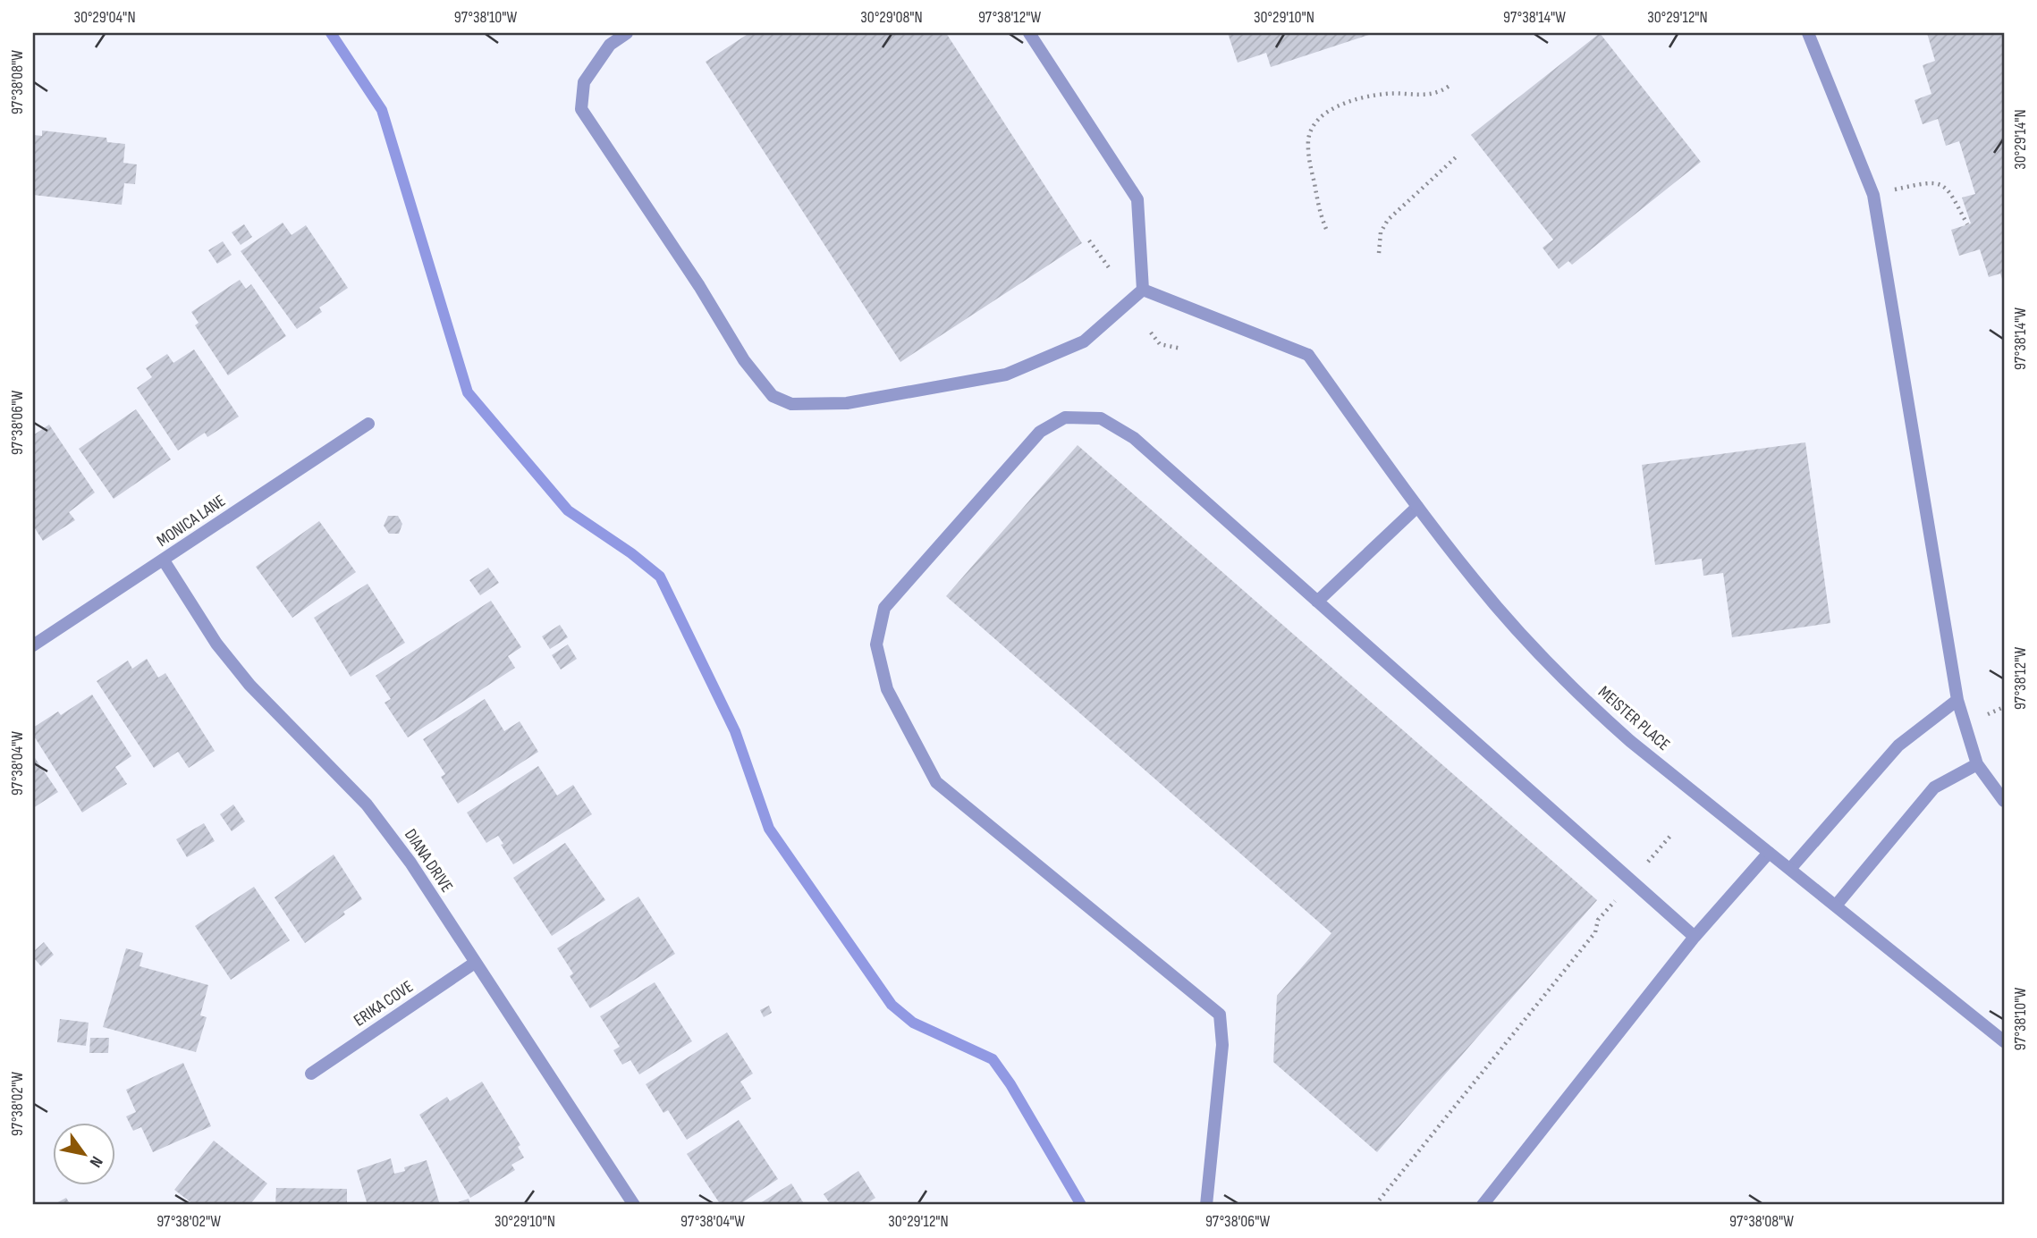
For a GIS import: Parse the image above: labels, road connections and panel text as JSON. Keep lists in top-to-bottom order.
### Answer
{
  "streets": {
    "street": [
      "MONICA LANE",
      "MEISTER PLACE",
      "DIANA DRIVE",
      "ERIKA COVE"
    ]
  },
  "crossings": [
    ["MONICA LANE", "DIANA DRIVE"],
    ["DIANA DRIVE", "ERIKA COVE"]
  ],
  "north": "bottom right",
  "coordinates": [
    "30°29'04\"N",
    "97°38'10\"W",
    "30°29'08\"N",
    "97°38'12\"W",
    "30°29'10\"N",
    "97°38'14\"W",
    "30°29'12\"N",
    "97°38'08\"W",
    "30°29'14\"N",
    "97°38'06\"W",
    "97°38'04\"W",
    "97°38'02\"W"
  ]
}
